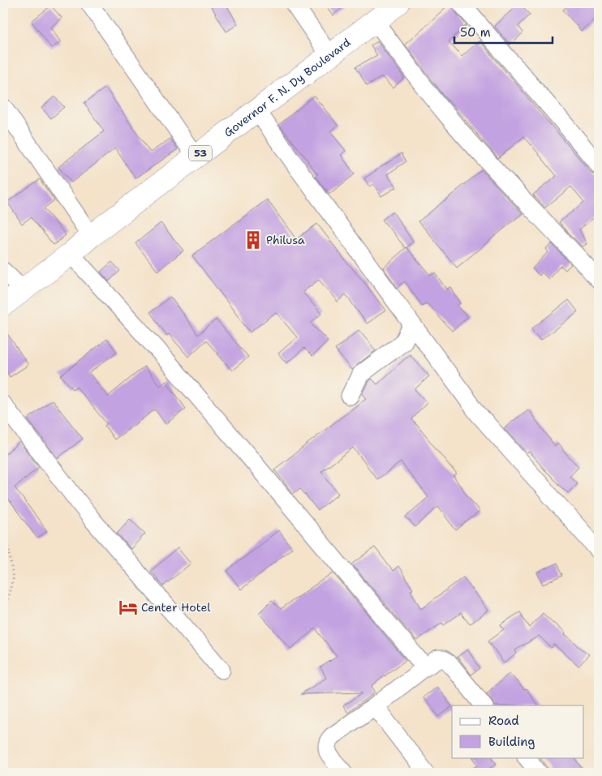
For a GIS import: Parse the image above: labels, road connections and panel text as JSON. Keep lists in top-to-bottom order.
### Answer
{
  "streets": {
    "highway": ["Governor F. N. Dy Boulevard", "53"]
  },
  "places": {
    "building": ["Philusa"],
    "hotel": ["Center Hotel"]
  },
  "legend": ["Road", "Building"],
  "scale_bar": "50 m"
}
